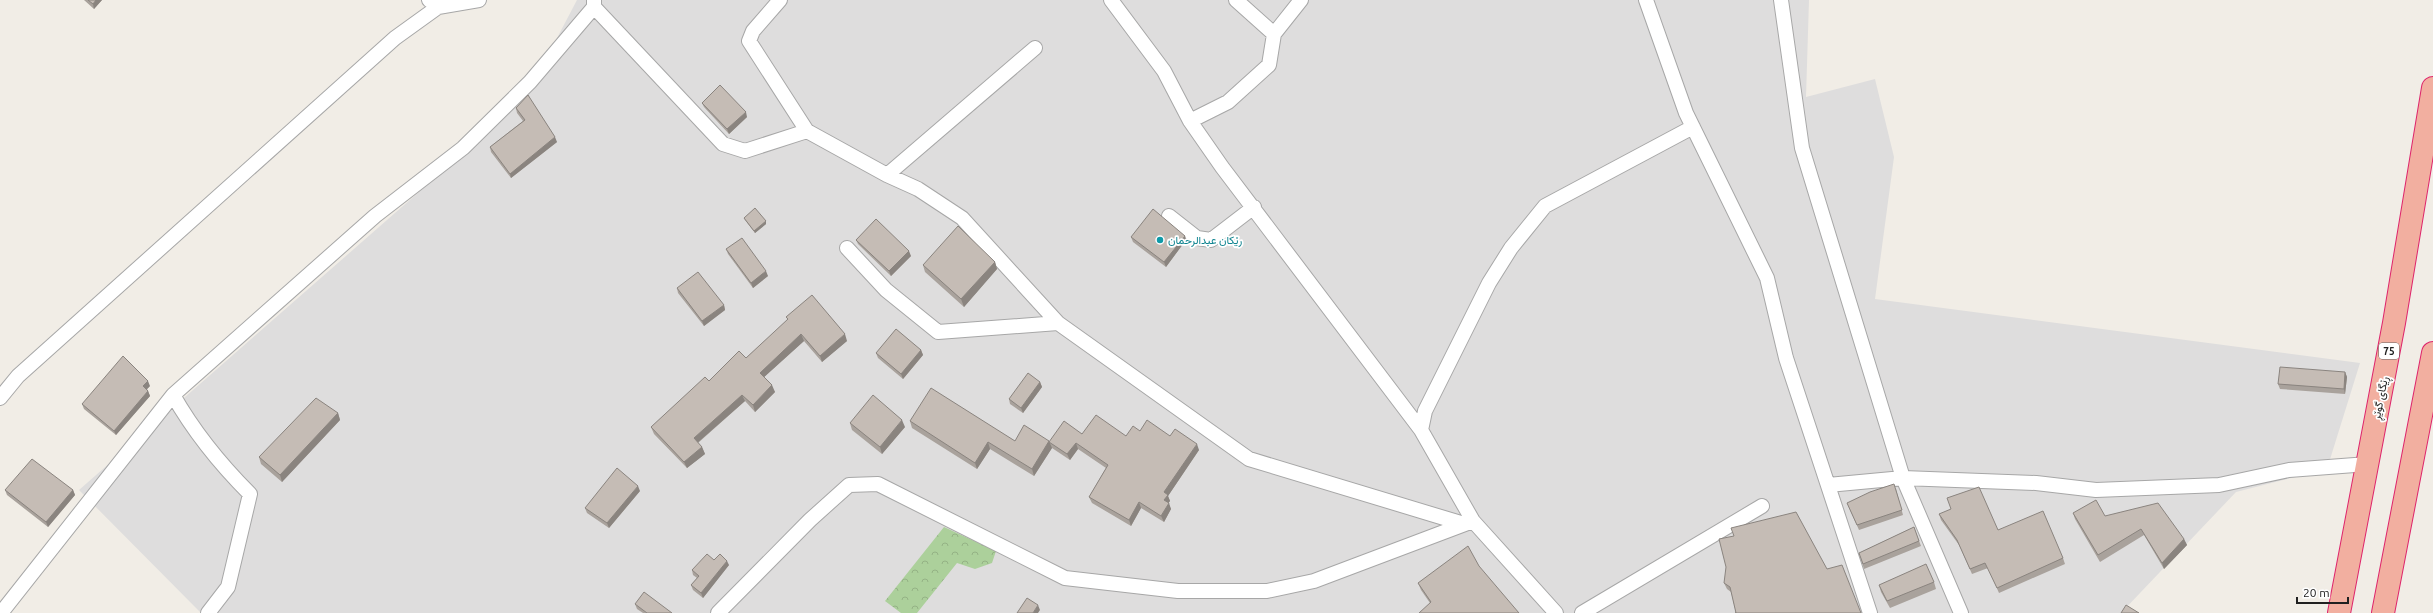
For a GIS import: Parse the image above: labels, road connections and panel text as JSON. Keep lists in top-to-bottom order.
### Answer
{
  "streets": {
    "highway": ["75", "ڕێگای گوێڕ"]
  },
  "places": ["رێكان عبدالرحمان"],
  "scale_bar": "20 m"
}
